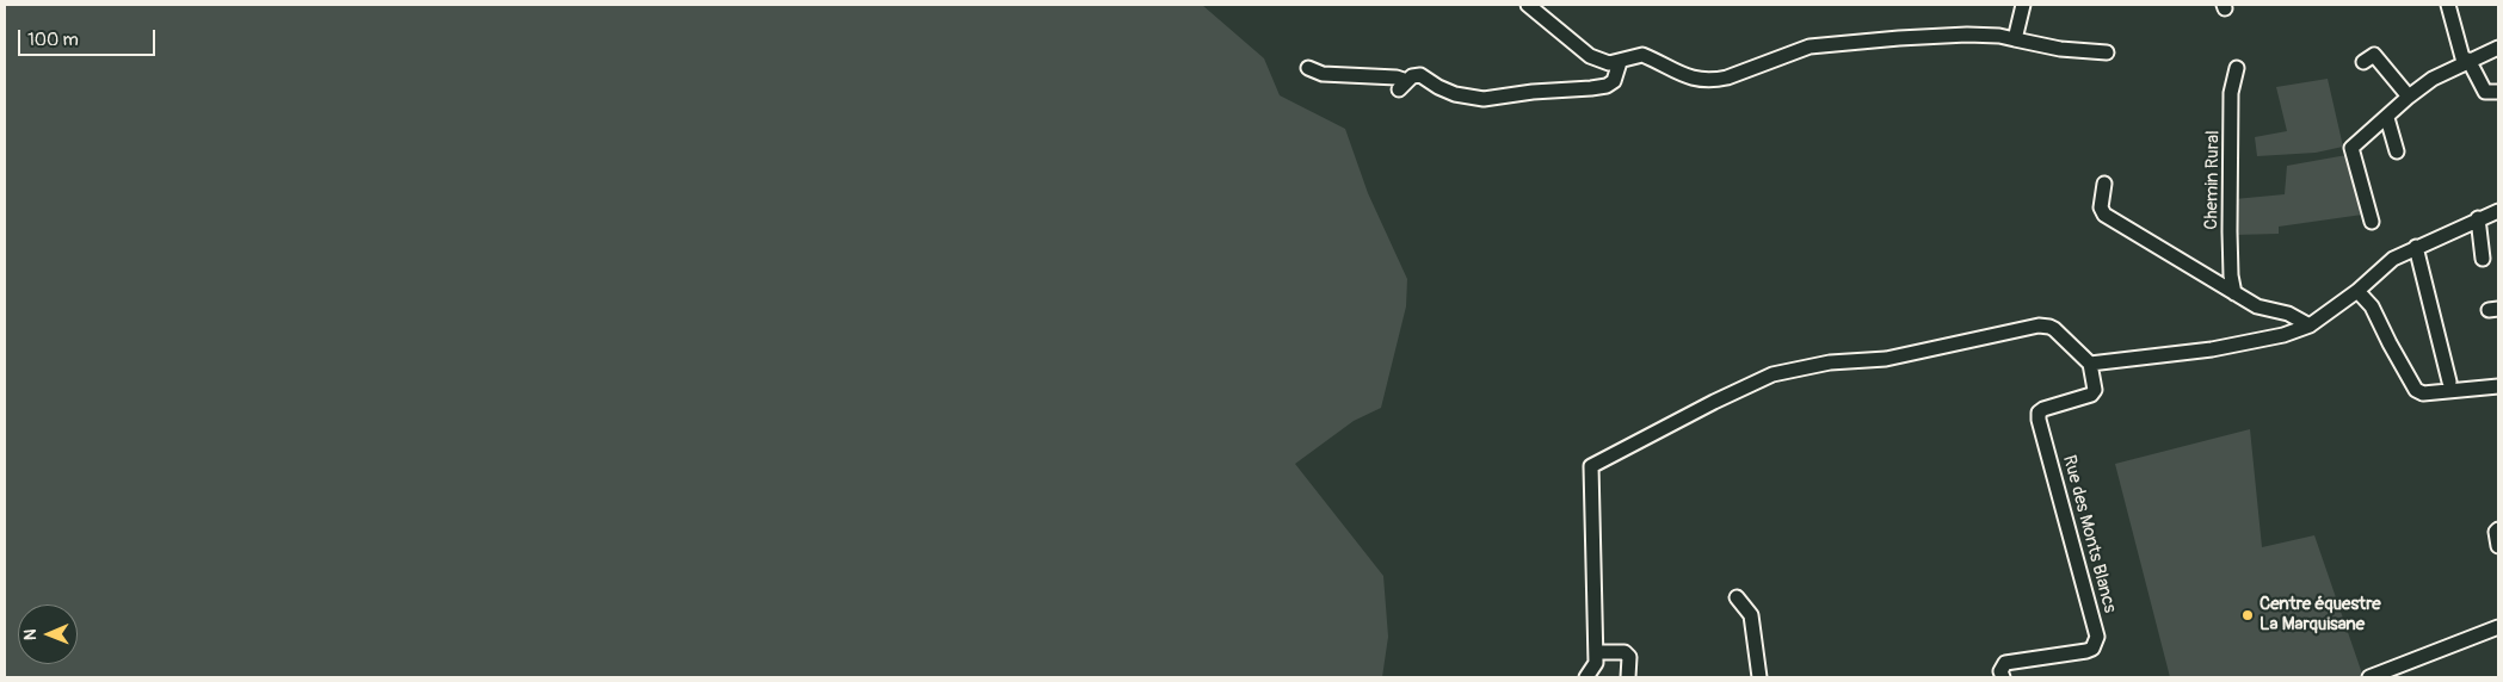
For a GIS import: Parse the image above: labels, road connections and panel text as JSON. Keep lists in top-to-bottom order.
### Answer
{
  "streets": {
    "street": ["Chemin Rural", "Rue des Monts Blancs"]
  },
  "places": ["Centre équestre La Marquisane"],
  "scale_bar": "100 m",
  "north": "left"
}
